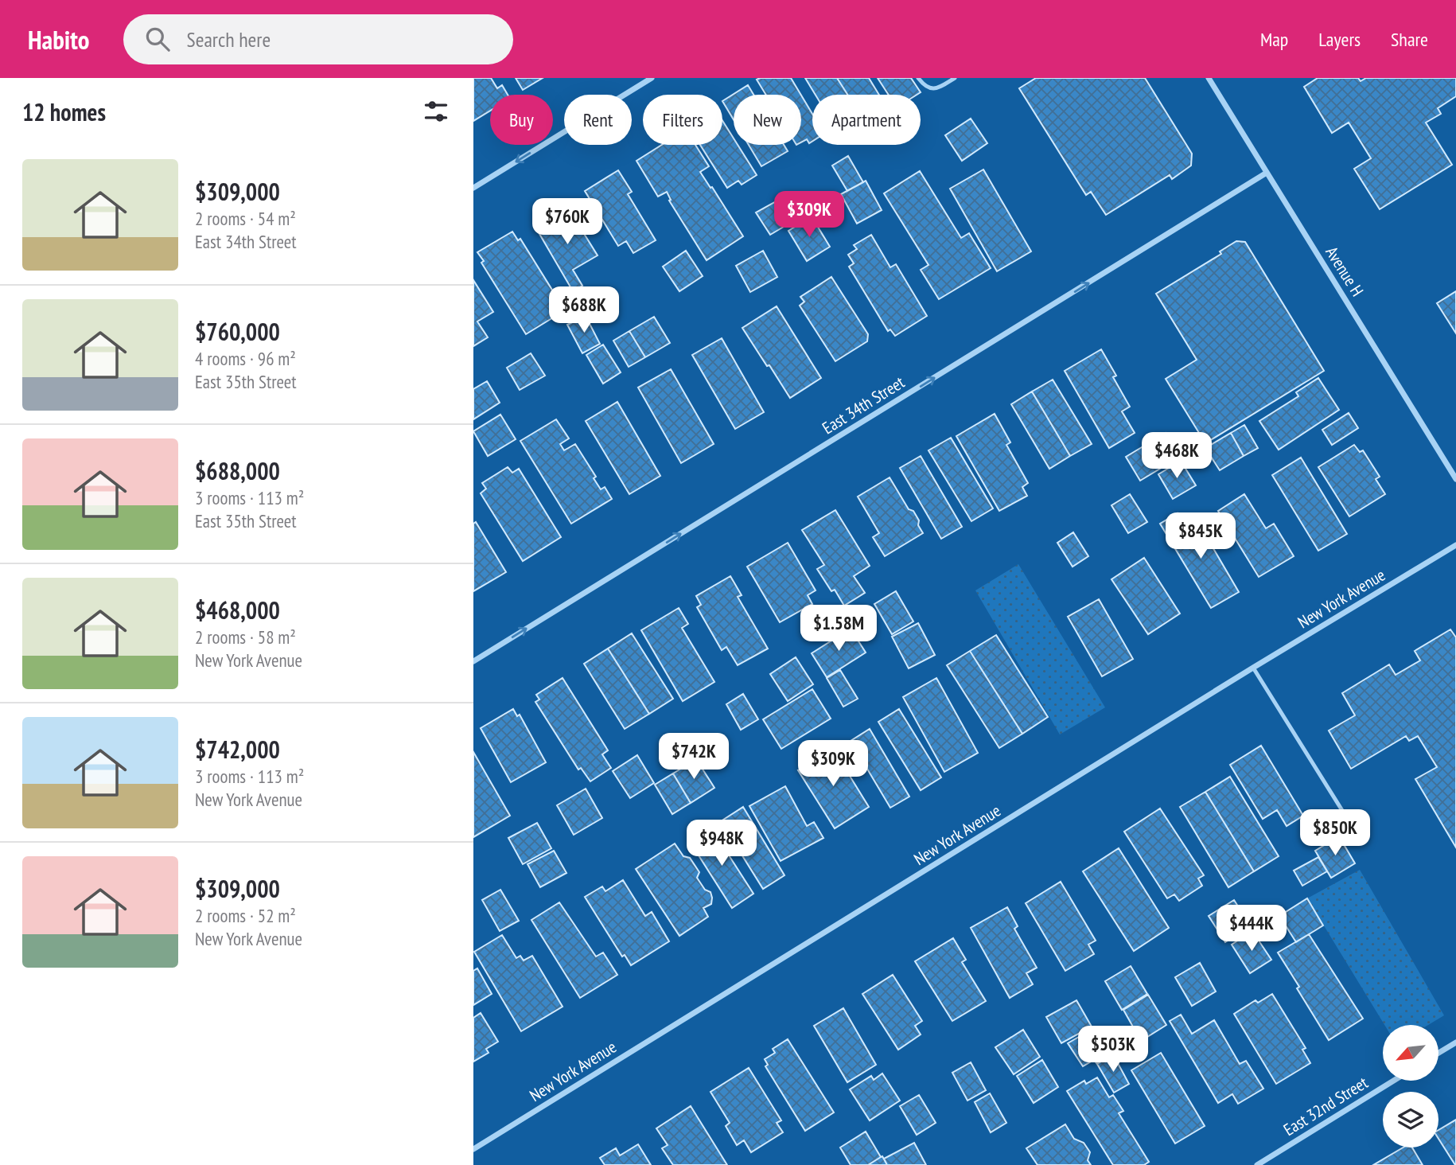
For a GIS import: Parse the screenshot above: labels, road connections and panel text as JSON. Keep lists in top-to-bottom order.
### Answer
{
  "streets": {
    "street": [
      "Avenue H",
      "East 34th Street",
      "New York Avenue",
      "East 32nd Street"
    ]
  },
  "crossings": [
    ["Avenue H", "East 34th Street"]
  ],
  "one_way": ["East 34th Street"],
  "north": "bottom left",
  "page": {
    "header": "Habito",
    "search": "Search here",
    "nav": ["Map", "Layers", "Share"],
    "heading": "12 homes",
    "chip": [
      "Buy",
      "Rent",
      "Filters",
      "New",
      "Apartment"
    ],
    "list": [
      {
        "name": "$309,000",
        "note": "2 rooms · 54 m² · East 34th Street"
      },
      {
        "name": "$760,000",
        "note": "4 rooms · 96 m² · East 35th Street"
      },
      {
        "name": "$688,000",
        "note": "3 rooms · 113 m² · East 35th Street"
      },
      {
        "name": "$468,000",
        "note": "2 rooms · 58 m² · New York Avenue"
      },
      {
        "name": "$742,000",
        "note": "3 rooms · 113 m² · New York Avenue"
      },
      {
        "name": "$309,000",
        "note": "2 rooms · 52 m² · New York Avenue"
      }
    ],
    "price": [
      "$309K",
      "$760K",
      "$688K",
      "$468K",
      "$845K",
      "$1.58M",
      "$742K",
      "$309K",
      "$850K",
      "$948K",
      "$444K",
      "$503K"
    ]
  }
}
